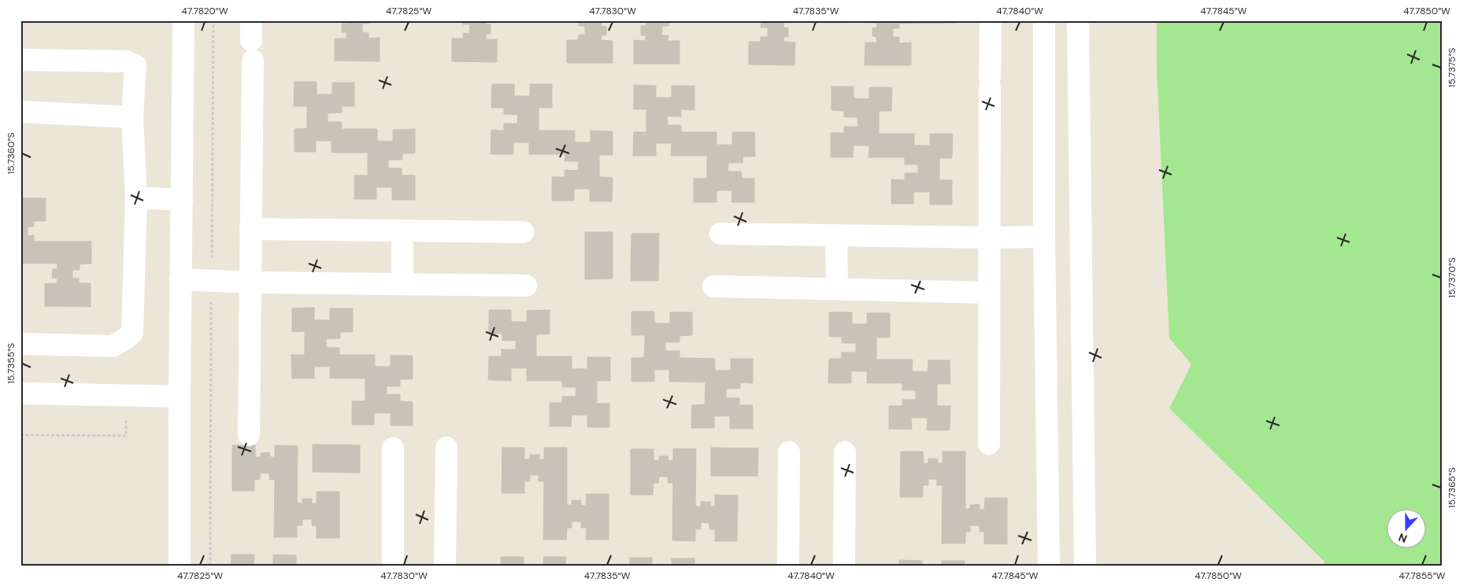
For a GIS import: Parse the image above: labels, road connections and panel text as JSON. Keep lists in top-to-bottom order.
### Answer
{
  "north": "bottom",
  "coordinates": [
    "47.7820°W",
    "47.7825°W",
    "47.7830°W",
    "47.7835°W",
    "47.7840°W",
    "47.7845°W",
    "47.7850°W",
    "15.7375°S",
    "15.7360°S",
    "15.7370°S",
    "15.7355°S",
    "15.7365°S",
    "47.7855°W"
  ]
}
